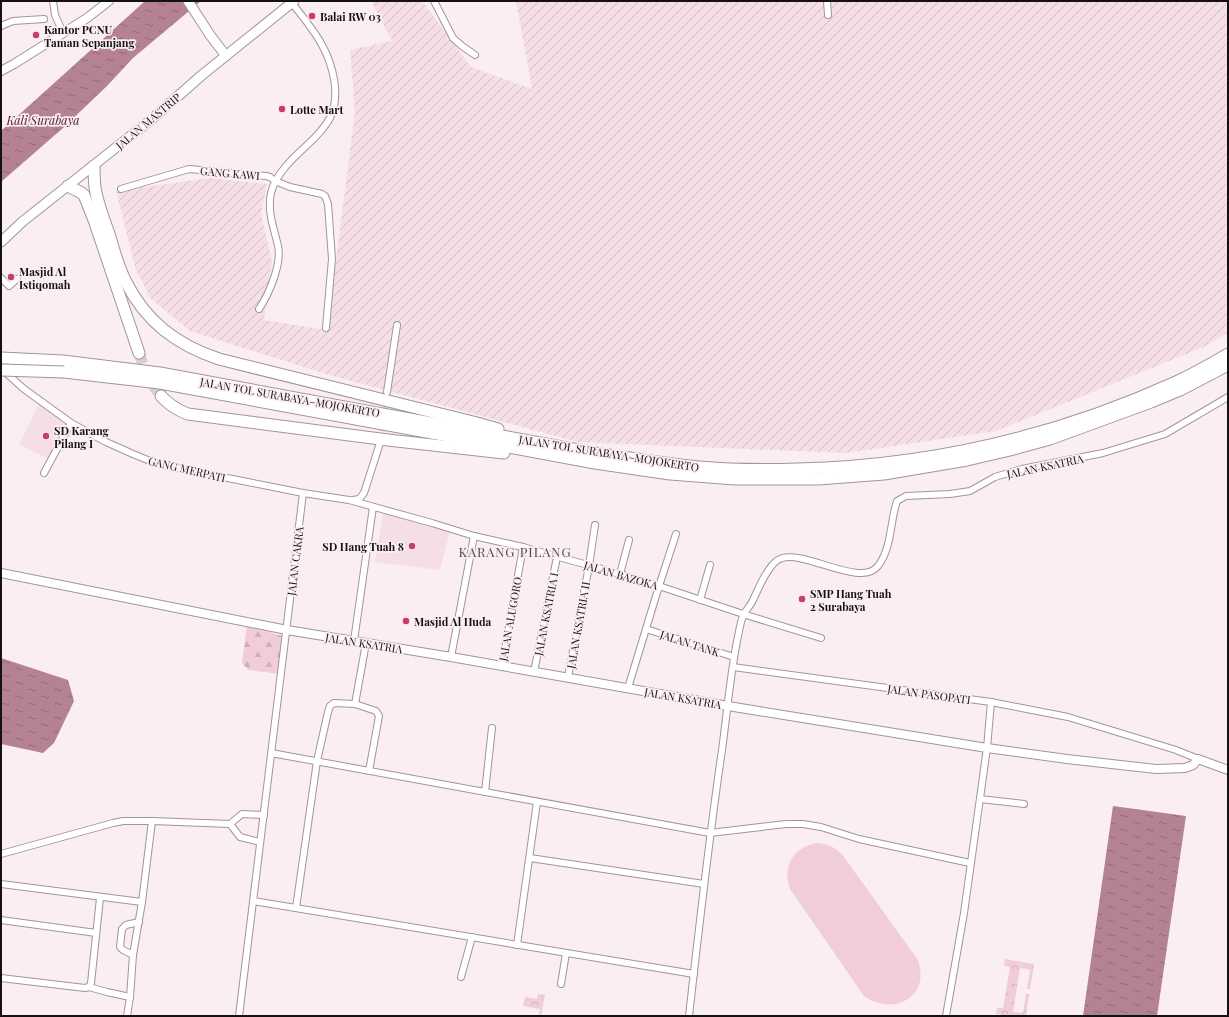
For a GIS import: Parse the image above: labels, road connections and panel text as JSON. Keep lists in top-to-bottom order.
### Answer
{
  "streets": {
    "highway": ["JALAN TOL SURABAYA–MOJOKERTO"],
    "main road": ["JALAN MASTRIP"],
    "street": [
      "GANG KAWI",
      "JALAN KSATRIA",
      "GANG MERPATI",
      "JALAN CAKRA",
      "JALAN BAZOKA",
      "JALAN KSATRIA I",
      "JALAN ALUGORO",
      "JALAN KSATRIA II",
      "JALAN TANK",
      "JALAN PASOPATI"
    ]
  },
  "crossings": [
    ["JALAN TOL SURABAYA–MOJOKERTO", "GANG MERPATI"],
    ["JALAN KSATRIA", "JALAN CAKRA"],
    ["JALAN KSATRIA", "JALAN BAZOKA"],
    ["JALAN KSATRIA", "JALAN KSATRIA I"],
    ["JALAN KSATRIA", "JALAN ALUGORO"],
    ["JALAN KSATRIA", "JALAN KSATRIA II"],
    ["JALAN KSATRIA", "JALAN TANK"],
    ["JALAN KSATRIA", "JALAN PASOPATI"],
    ["GANG MERPATI", "JALAN CAKRA"],
    ["GANG MERPATI", "JALAN BAZOKA"],
    ["JALAN BAZOKA", "JALAN KSATRIA I"],
    ["JALAN BAZOKA", "JALAN ALUGORO"],
    ["JALAN BAZOKA", "JALAN KSATRIA II"]
  ],
  "districts": ["KARANG PILANG"],
  "water": ["Kali Surabaya"],
  "places": [
    "Balai RW 03",
    "Kantor PCNU Taman Sepanjang",
    "Lotte Mart",
    "Masjid Al Istiqomah",
    "SD Karang Pilang I",
    "SD Hang Tuah 8",
    "SMP Hang Tuah 2 Surabaya",
    "Masjid Al Huda"
  ]
}
